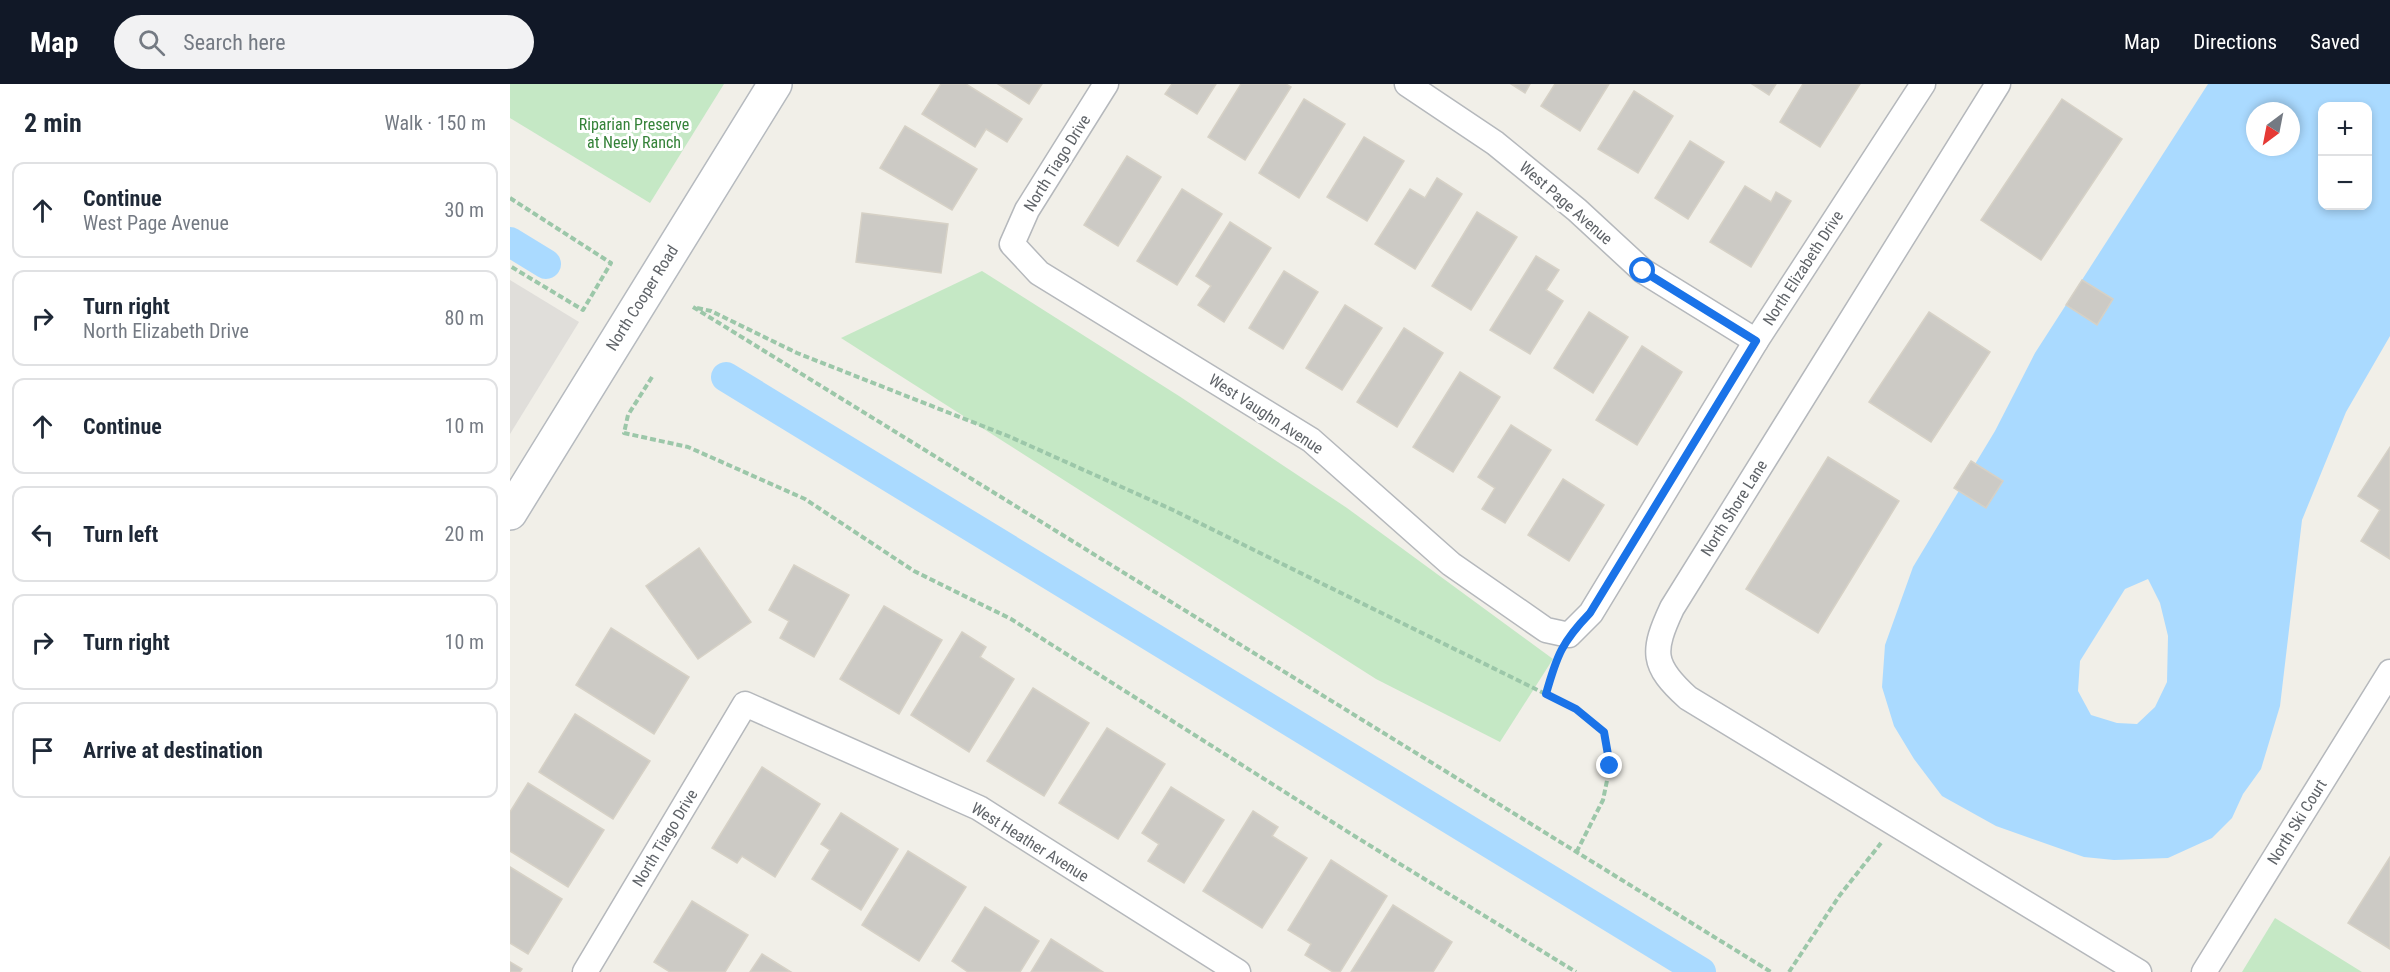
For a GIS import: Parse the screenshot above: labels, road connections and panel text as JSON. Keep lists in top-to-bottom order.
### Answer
{
  "streets": {
    "main road": ["North Cooper Road"],
    "street": [
      "North Tiago Drive",
      "West Page Avenue",
      "North Elizabeth Drive",
      "West Vaughn Avenue",
      "North Shore Lane",
      "North Ski Court",
      "West Heather Avenue"
    ]
  },
  "crossings": [
    ["North Tiago Drive", "West Vaughn Avenue"],
    ["North Tiago Drive", "West Heather Avenue"],
    ["West Page Avenue", "North Elizabeth Drive"],
    ["North Elizabeth Drive", "West Vaughn Avenue"]
  ],
  "parks": ["Riparian Preserve at Neely Ranch"],
  "north": "bottom left",
  "page": {
    "header": "Map",
    "search": "Search here",
    "nav": ["Map", "Directions", "Saved"],
    "heading": ["2 min", "Walk · 150 m"],
    "map_buttons": ["+", "−"],
    "list": [
      ["Continue", "West Page Avenue", "30 m"],
      ["Turn right", "North Elizabeth Drive", "80 m"],
      ["Continue", "10 m"],
      ["Turn left", "20 m"],
      ["Turn right", "10 m"],
      "Arrive at destination"
    ]
  }
}
